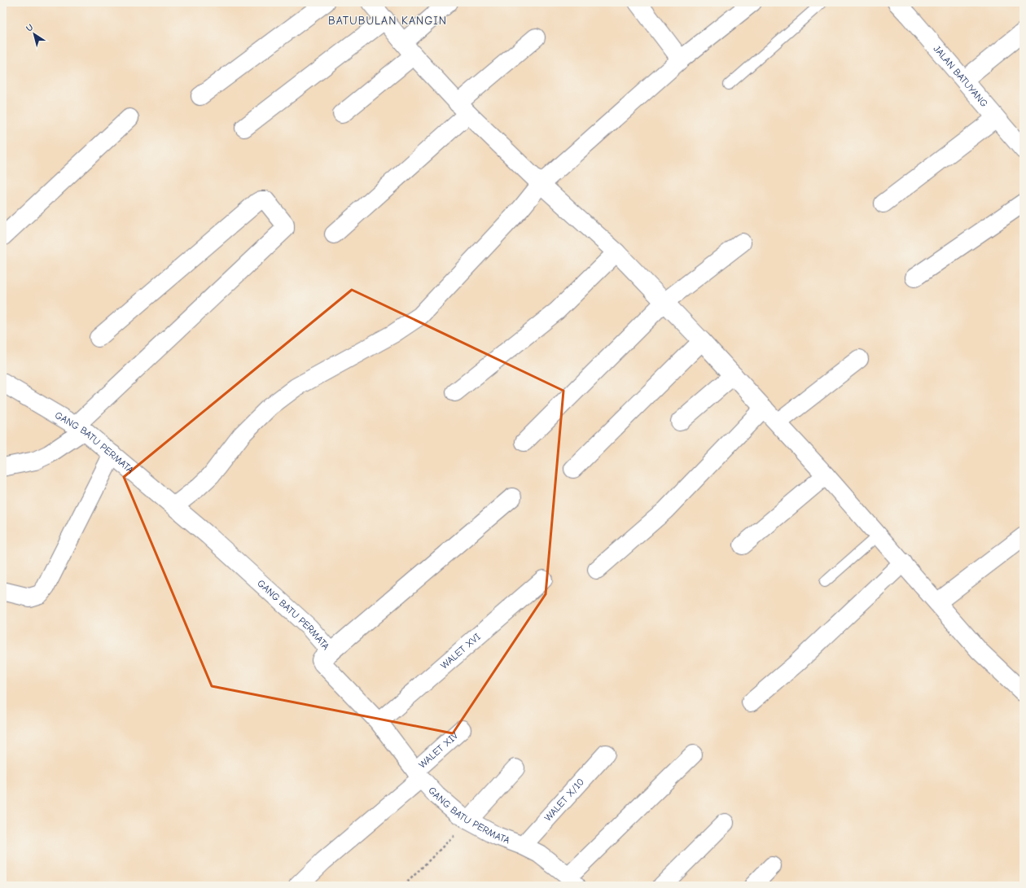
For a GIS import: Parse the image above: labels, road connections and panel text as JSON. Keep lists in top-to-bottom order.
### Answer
{
  "streets": {
    "street": [
      "JALAN BATUYANG",
      "GANG BATU PERMATA",
      "WALET XVI",
      "WALET XIV",
      "WALET X/10"
    ]
  },
  "crossings": [
    ["GANG BATU PERMATA", "WALET XVI"],
    ["GANG BATU PERMATA", "WALET XIV"],
    ["GANG BATU PERMATA", "WALET X/10"]
  ],
  "districts": ["BATUBULAN KANGIN"],
  "north": "top left"
}
